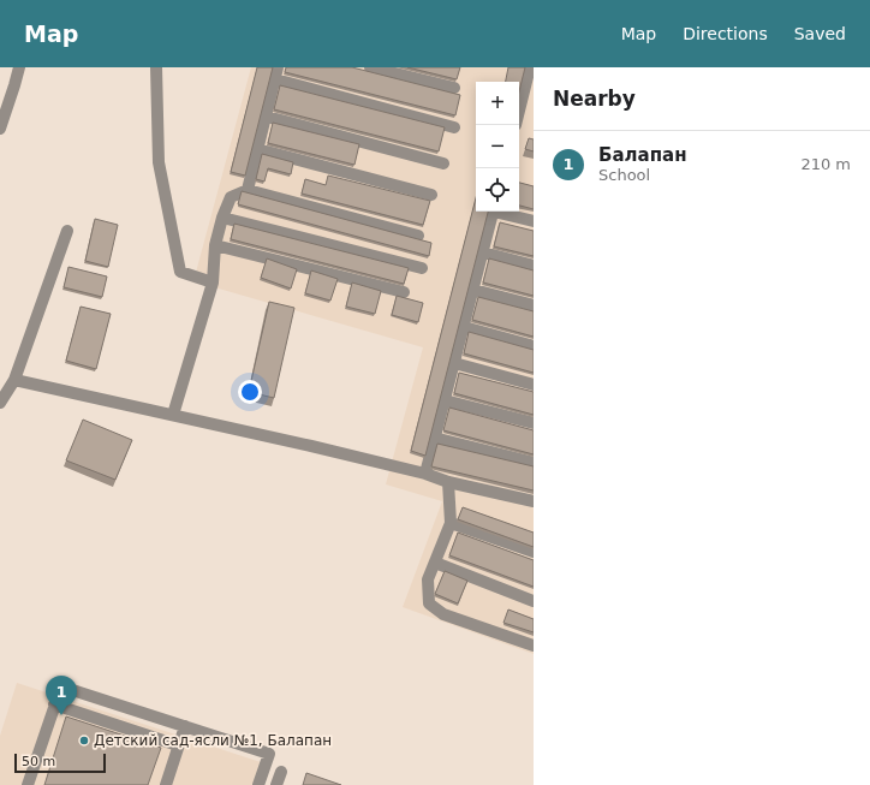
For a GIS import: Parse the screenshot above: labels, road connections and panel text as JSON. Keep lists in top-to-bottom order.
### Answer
{
  "places": ["Детский сад-ясли №1, Балапан"],
  "scale_bar": "50 m",
  "page": {
    "header": "Map",
    "nav": ["Map", "Directions", "Saved"],
    "heading": "Nearby",
    "map_buttons": ["+", "−"],
    "list": [
      {
        "mark": "1",
        "name": "Балапан",
        "note": "School",
        "value": "210 m"
      }
    ],
    "pins": "1",
    "scale": "50 m"
  }
}
